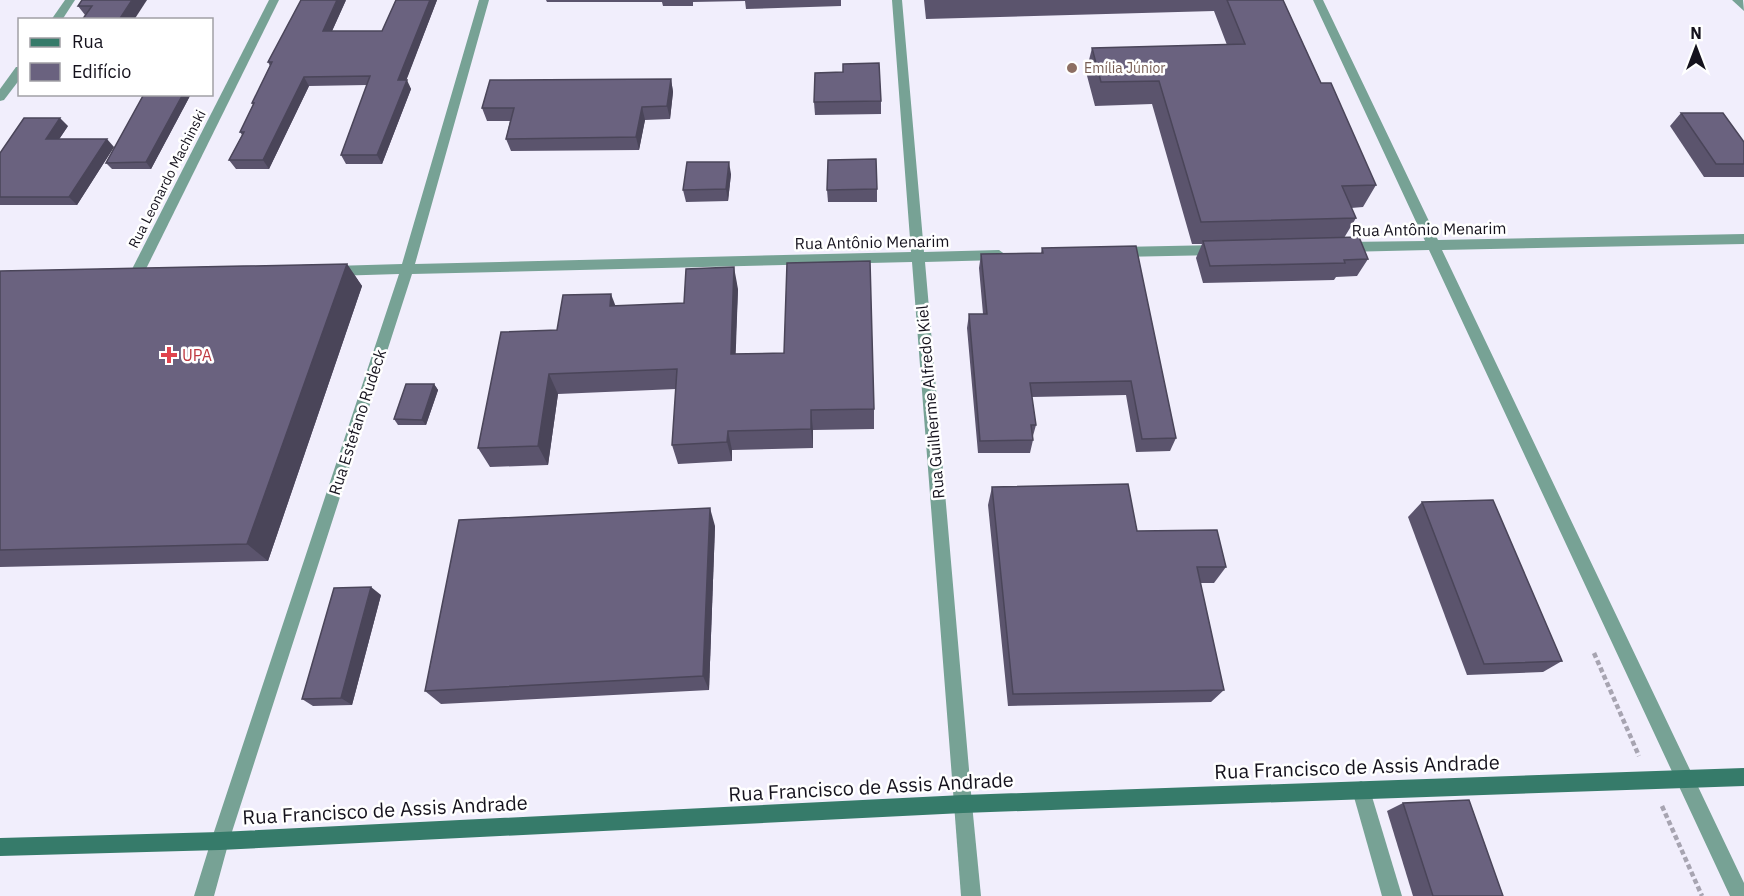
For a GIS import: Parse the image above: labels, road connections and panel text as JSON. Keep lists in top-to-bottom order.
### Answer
{
  "streets": {
    "main road": ["Rua Francisco de Assis Andrade"],
    "street": [
      "Rua Leonardo Machinski",
      "Rua Antônio Menarim",
      "Rua Guilherme Alfredo Kiel",
      "Rua Estefano Rudeck"
    ]
  },
  "crossings": [
    ["Rua Antônio Menarim", "Rua Guilherme Alfredo Kiel"],
    ["Rua Antônio Menarim", "Rua Estefano Rudeck"],
    ["Rua Guilherme Alfredo Kiel", "Rua Francisco de Assis Andrade"],
    ["Rua Estefano Rudeck", "Rua Francisco de Assis Andrade"]
  ],
  "places": {
    "other": ["Emília Júnior"],
    "health": ["UPA"]
  },
  "legend": ["Rua", "Edifício"],
  "north": "top"
}
